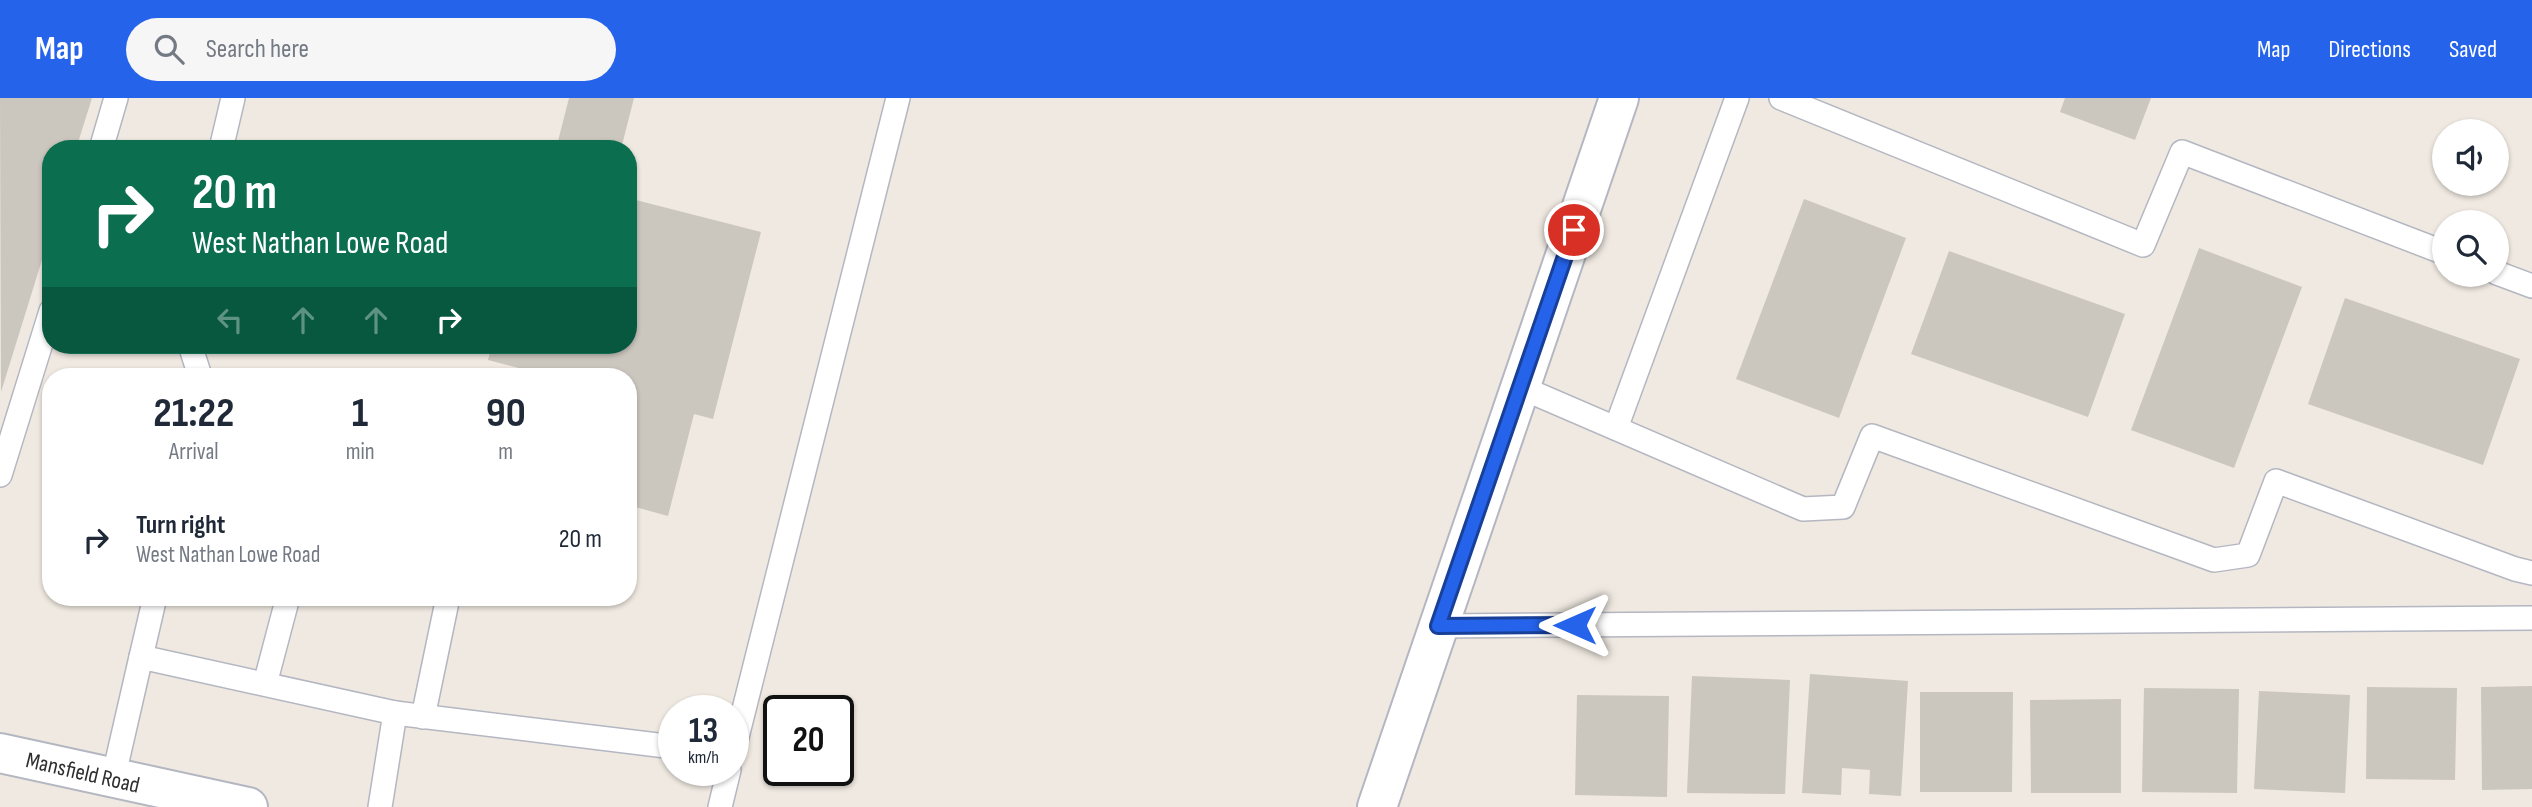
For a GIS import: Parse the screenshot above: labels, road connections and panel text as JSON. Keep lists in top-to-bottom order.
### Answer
{
  "streets": {
    "street": ["Mansfield Road"]
  },
  "page": {
    "header": "Map",
    "search": "Search here",
    "nav": ["Map", "Directions", "Saved"],
    "turn": ["20 m", "West Nathan Lowe Road"],
    "eta": [
      "21:22",
      "Arrival",
      "1",
      "min",
      "90",
      "m"
    ],
    "list": [
      {
        "name": "Turn right",
        "note": "West Nathan Lowe Road",
        "value": "20 m"
      }
    ],
    "speed": "13 km/h",
    "limit": "20"
  }
}
